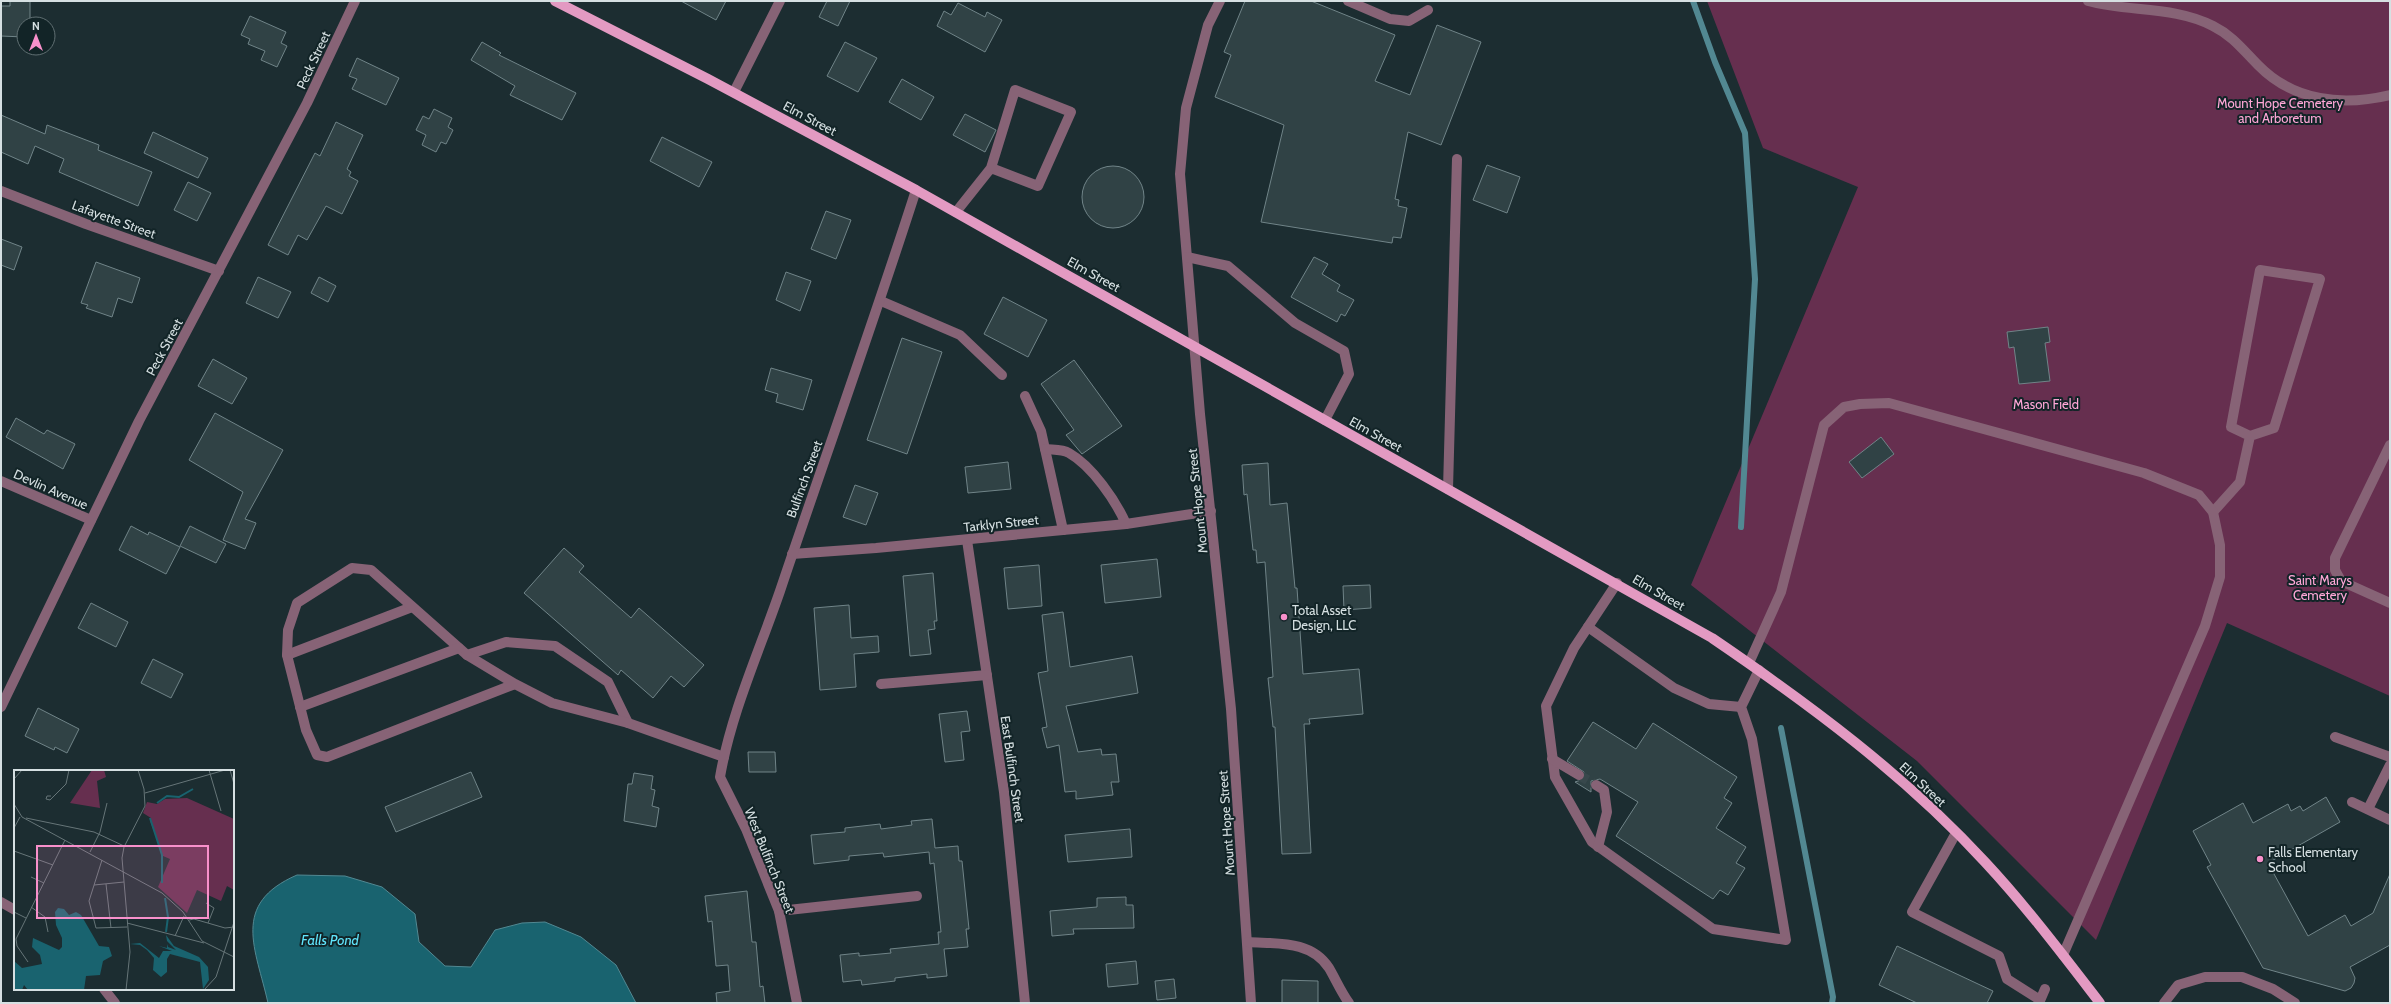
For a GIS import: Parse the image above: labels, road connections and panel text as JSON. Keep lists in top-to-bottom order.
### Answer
{
  "streets": {
    "main road": ["Elm Street"],
    "street": [
      "Peck Street",
      "Lafayette Street",
      "Bulfinch Street",
      "Devlin Avenue",
      "Mount Hope Street",
      "Tarklyn Street",
      "East Bulfinch Street",
      "West Bulfinch Street"
    ]
  },
  "crossings": [
    ["Peck Street", "Lafayette Street"],
    ["Peck Street", "Devlin Avenue"],
    ["Elm Street", "Bulfinch Street"],
    ["Elm Street", "Mount Hope Street"],
    ["Bulfinch Street", "Tarklyn Street"],
    ["Bulfinch Street", "West Bulfinch Street"],
    ["Mount Hope Street", "Tarklyn Street"],
    ["Tarklyn Street", "East Bulfinch Street"]
  ],
  "water": ["Falls Pond"],
  "parks": ["Mount Hope Cemetery and Arboretum", "Mason Field", "Saint Marys Cemetery"],
  "places": ["Total Asset Design, LLC", "Falls Elementary School"],
  "north": "top"
}
